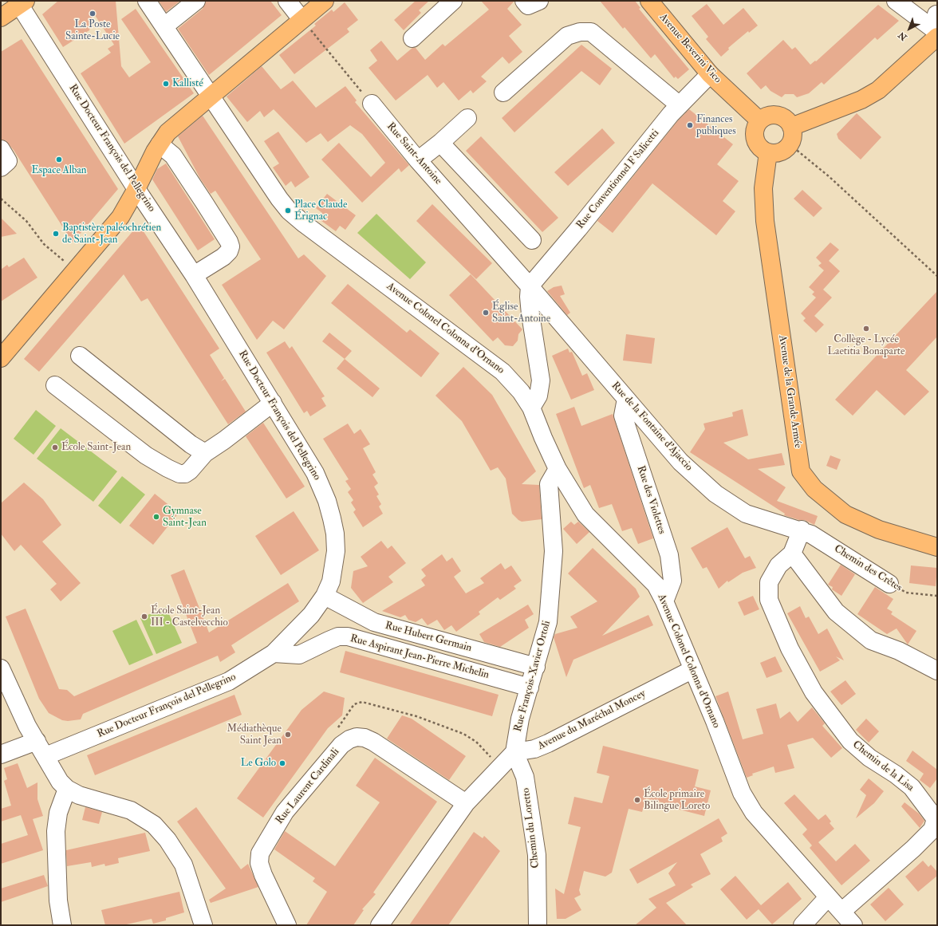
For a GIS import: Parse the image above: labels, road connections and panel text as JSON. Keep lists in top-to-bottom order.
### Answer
{
  "streets": {
    "main road": ["Avenue Beverini Vico", "Avenue de la Grande Armée"],
    "street": [
      "Rue Docteur François del Pellegrino",
      "Rue Saint-Antoine",
      "Rue Conventionnel F Salicetti",
      "Avenue Colonel Colonna d'Ornano",
      "Rue de la Fontaine d'Ajaccio",
      "Rue des Violettes",
      "Chemin des Crêtes",
      "Rue Hubert Germain",
      "Rue Aspirant Jean-Pierre Michelin",
      "Rue François-Xavier Ortoli",
      "Avenue du Maréchal Moncey",
      "Chemin de la Lisa",
      "Rue Laurent Cardinali",
      "Chemin du Loretto"
    ]
  },
  "crossings": [
    ["Avenue Beverini Vico", "Rue Conventionnel F Salicetti"],
    ["Avenue Beverini Vico", "Avenue de la Grande Armée"],
    ["Rue Docteur François del Pellegrino", "Rue Hubert Germain"],
    ["Rue Docteur François del Pellegrino", "Rue Aspirant Jean-Pierre Michelin"],
    ["Rue Saint-Antoine", "Rue Conventionnel F Salicetti"],
    ["Rue Saint-Antoine", "Rue de la Fontaine d'Ajaccio"],
    ["Rue Conventionnel F Salicetti", "Rue de la Fontaine d'Ajaccio"],
    ["Avenue Colonel Colonna d'Ornano", "Rue des Violettes"],
    ["Avenue Colonel Colonna d'Ornano", "Rue François-Xavier Ortoli"],
    ["Avenue Colonel Colonna d'Ornano", "Avenue du Maréchal Moncey"],
    ["Avenue Colonel Colonna d'Ornano", "Chemin de la Lisa"],
    ["Rue de la Fontaine d'Ajaccio", "Rue des Violettes"],
    ["Rue de la Fontaine d'Ajaccio", "Chemin des Crêtes"],
    ["Rue de la Fontaine d'Ajaccio", "Chemin de la Lisa"],
    ["Chemin des Crêtes", "Chemin de la Lisa"],
    ["Rue Hubert Germain", "Rue François-Xavier Ortoli"],
    ["Rue Aspirant Jean-Pierre Michelin", "Rue François-Xavier Ortoli"],
    ["Rue François-Xavier Ortoli", "Avenue du Maréchal Moncey"],
    ["Rue François-Xavier Ortoli", "Chemin du Loretto"],
    ["Avenue du Maréchal Moncey", "Chemin du Loretto"]
  ],
  "places": [
    "La Poste Sainte-Lucie",
    "Kallisté",
    "Finances publiques",
    "Espace Alban",
    "Place Claude Érignac",
    "Baptistère paléochrétien de Saint-Jean",
    "Église Saint-Antoine",
    "Collège - Lycée Laetitia Bonaparte",
    "École Saint-Jean",
    "Gymnase Saint-Jean",
    "École Saint-Jean III - Castelvecchio",
    "Médiathèque Saint Jean",
    "Le Golo",
    "École primaire Bilingue Loreto"
  ],
  "north": "bottom left"
}
